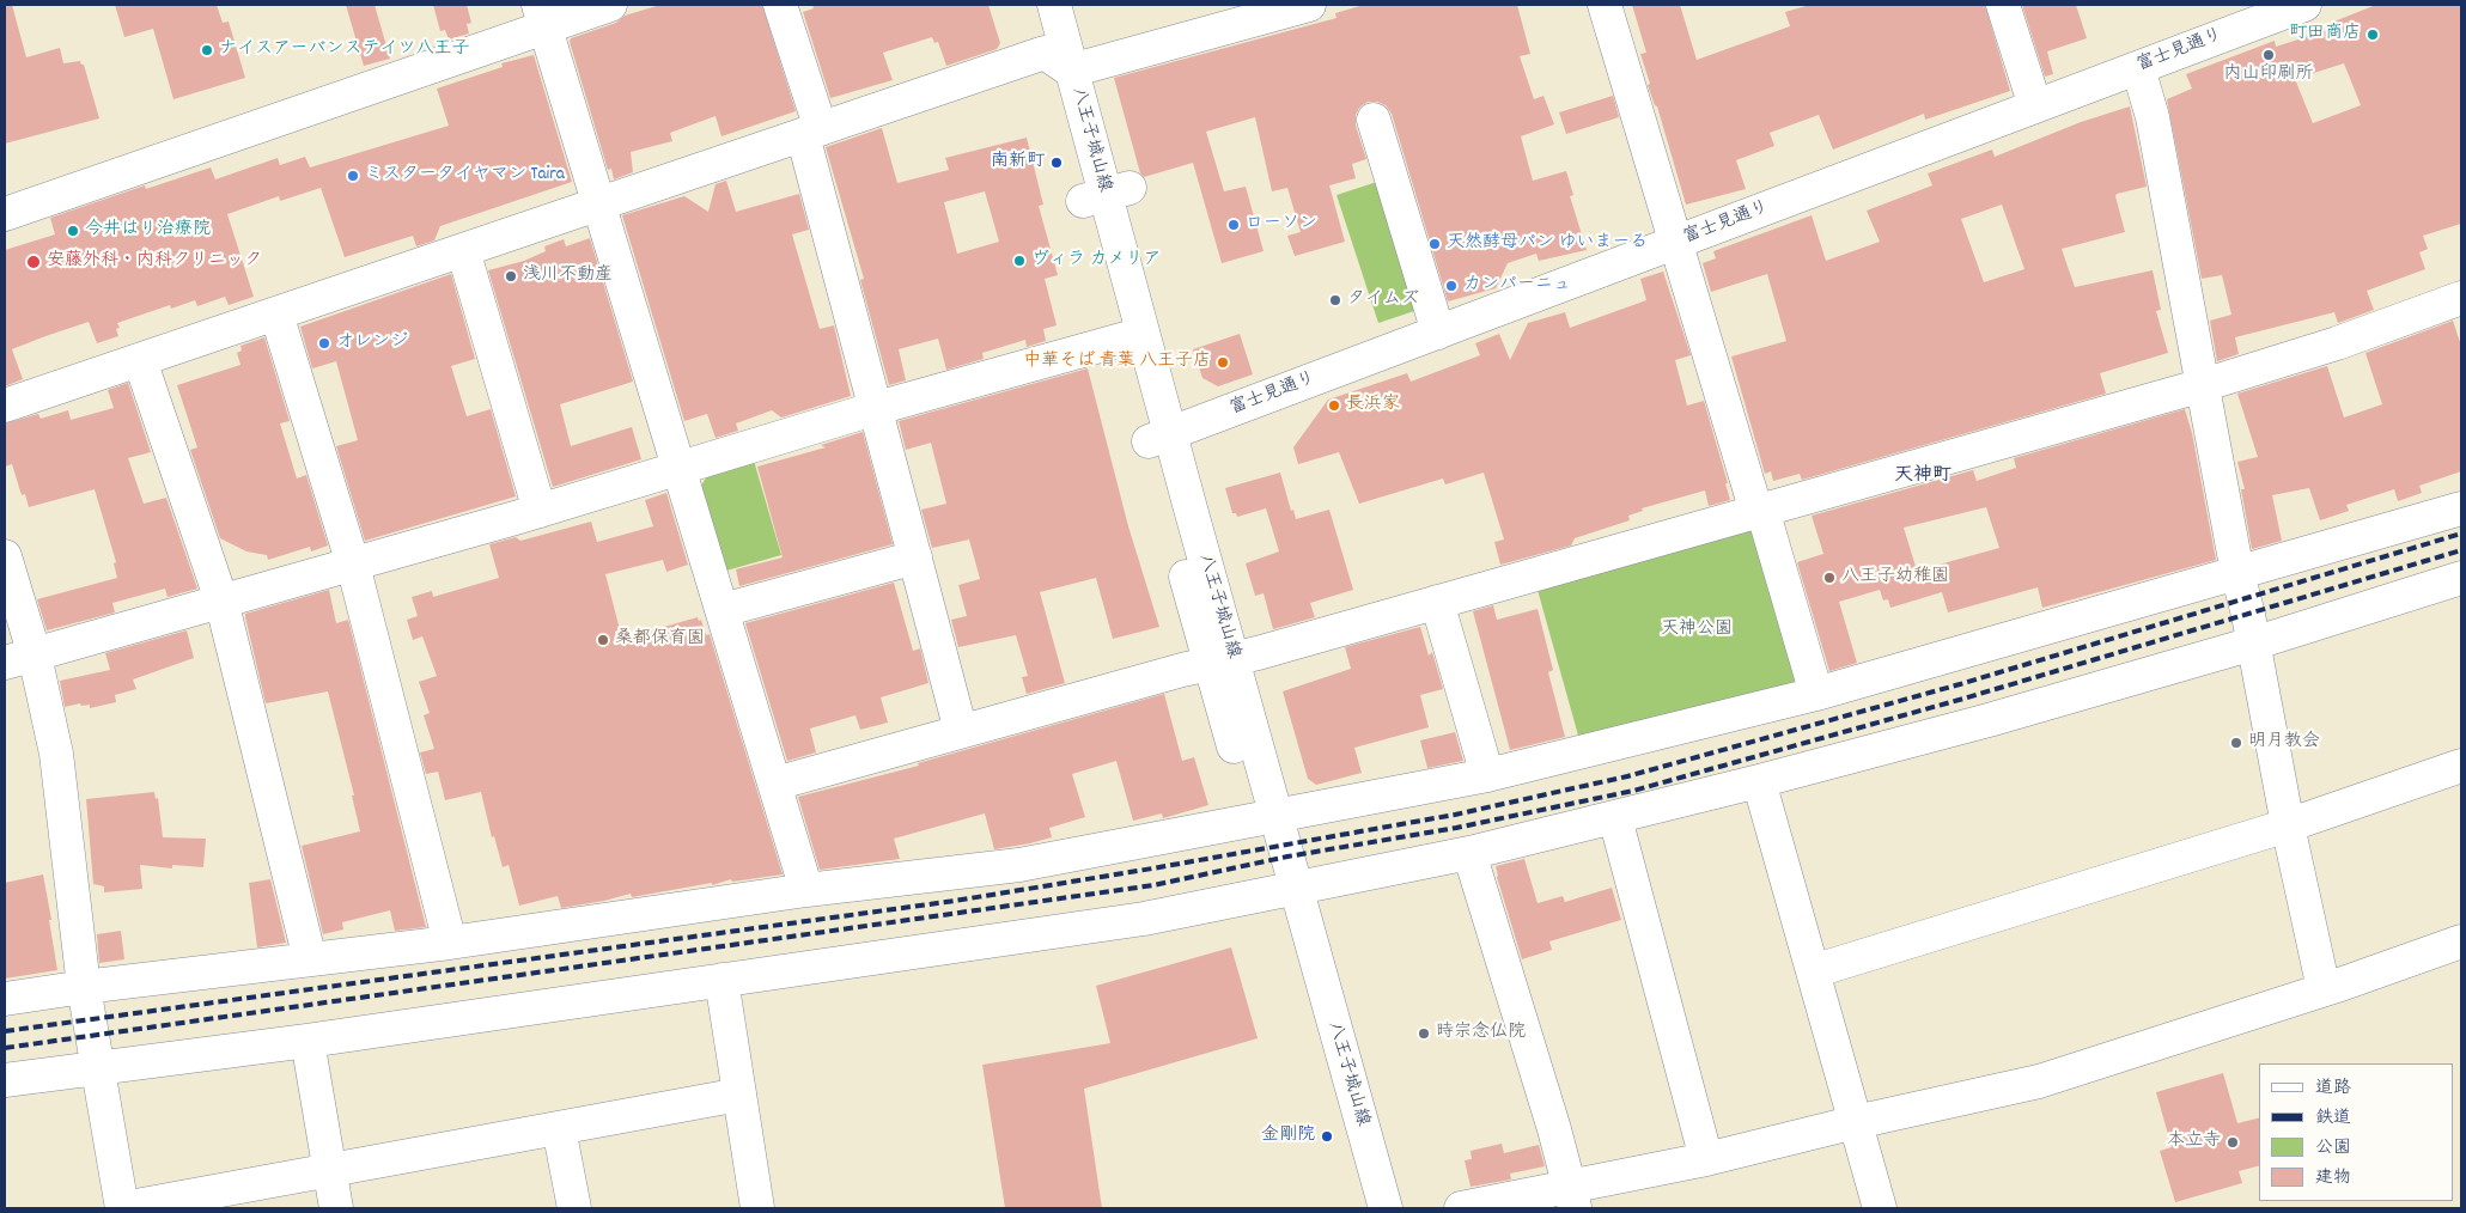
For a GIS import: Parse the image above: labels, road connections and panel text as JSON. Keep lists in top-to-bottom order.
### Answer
{
  "streets": {
    "street": ["富士見通り", "八王子城山線"]
  },
  "crossings": [
    ["富士見通り", "八王子城山線"]
  ],
  "districts": ["天神町"],
  "parks": ["天神公園"],
  "places": [
    "町田商店",
    "ナイスアーバンステイツ八王子",
    "内山印刷所",
    "南新町",
    "ミスタータイヤマン Taira",
    "ローソン",
    "今井はり治療院",
    "天然酵母パン ゆいまーる",
    "ヴィラ カメリア",
    "安藤外科・内科クリニック",
    "浅川不動産",
    "カンパーニュ",
    "タイムズ",
    "オレンジ",
    "中華そば 青葉 八王子店",
    "長浜家",
    "八王子幼稚園",
    "桑都保育園",
    "明月教会",
    "時宗念仏院",
    "金剛院",
    "本立寺"
  ],
  "legend": [
    "道路",
    "鉄道",
    "公園",
    "建物"
  ]
}
